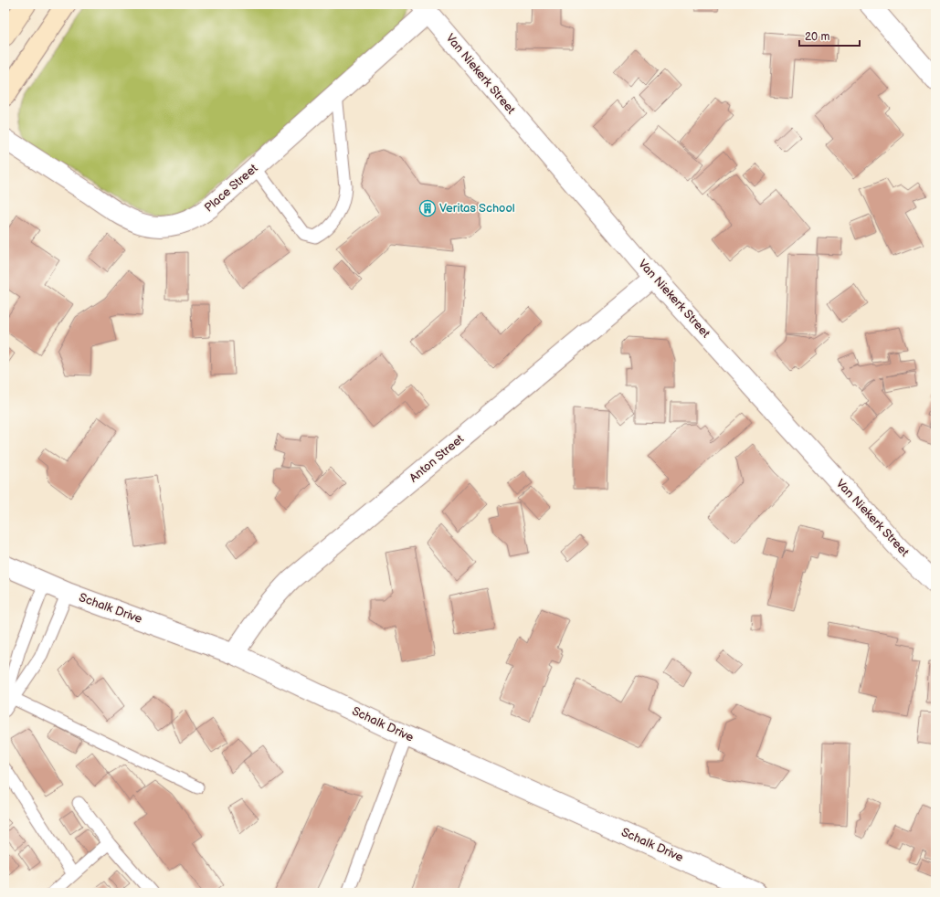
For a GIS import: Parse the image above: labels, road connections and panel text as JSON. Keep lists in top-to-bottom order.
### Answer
{
  "streets": {
    "street": [
      "Van Niekerk Street",
      "Place Street",
      "Anton Street",
      "Schalk Drive"
    ]
  },
  "crossings": [
    ["Van Niekerk Street", "Place Street"],
    ["Van Niekerk Street", "Anton Street"],
    ["Anton Street", "Schalk Drive"]
  ],
  "places": {
    "building": ["Veritas School"]
  },
  "scale_bar": "20 m"
}
